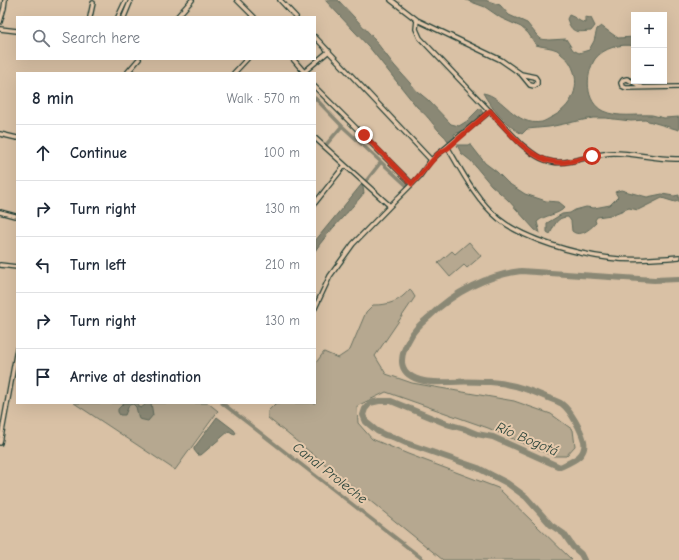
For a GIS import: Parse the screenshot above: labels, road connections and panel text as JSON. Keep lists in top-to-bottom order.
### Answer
{
  "water": ["Río Bogotá", "Canal Proleche"],
  "page": {
    "map_buttons": ["+", "−"],
    "search": "Search here",
    "heading": ["8 min", "Walk · 570 m"],
    "list": [
      ["Continue", "100 m"],
      ["Turn right", "130 m"],
      ["Turn left", "210 m"],
      ["Turn right", "130 m"],
      "Arrive at destination"
    ]
  }
}
